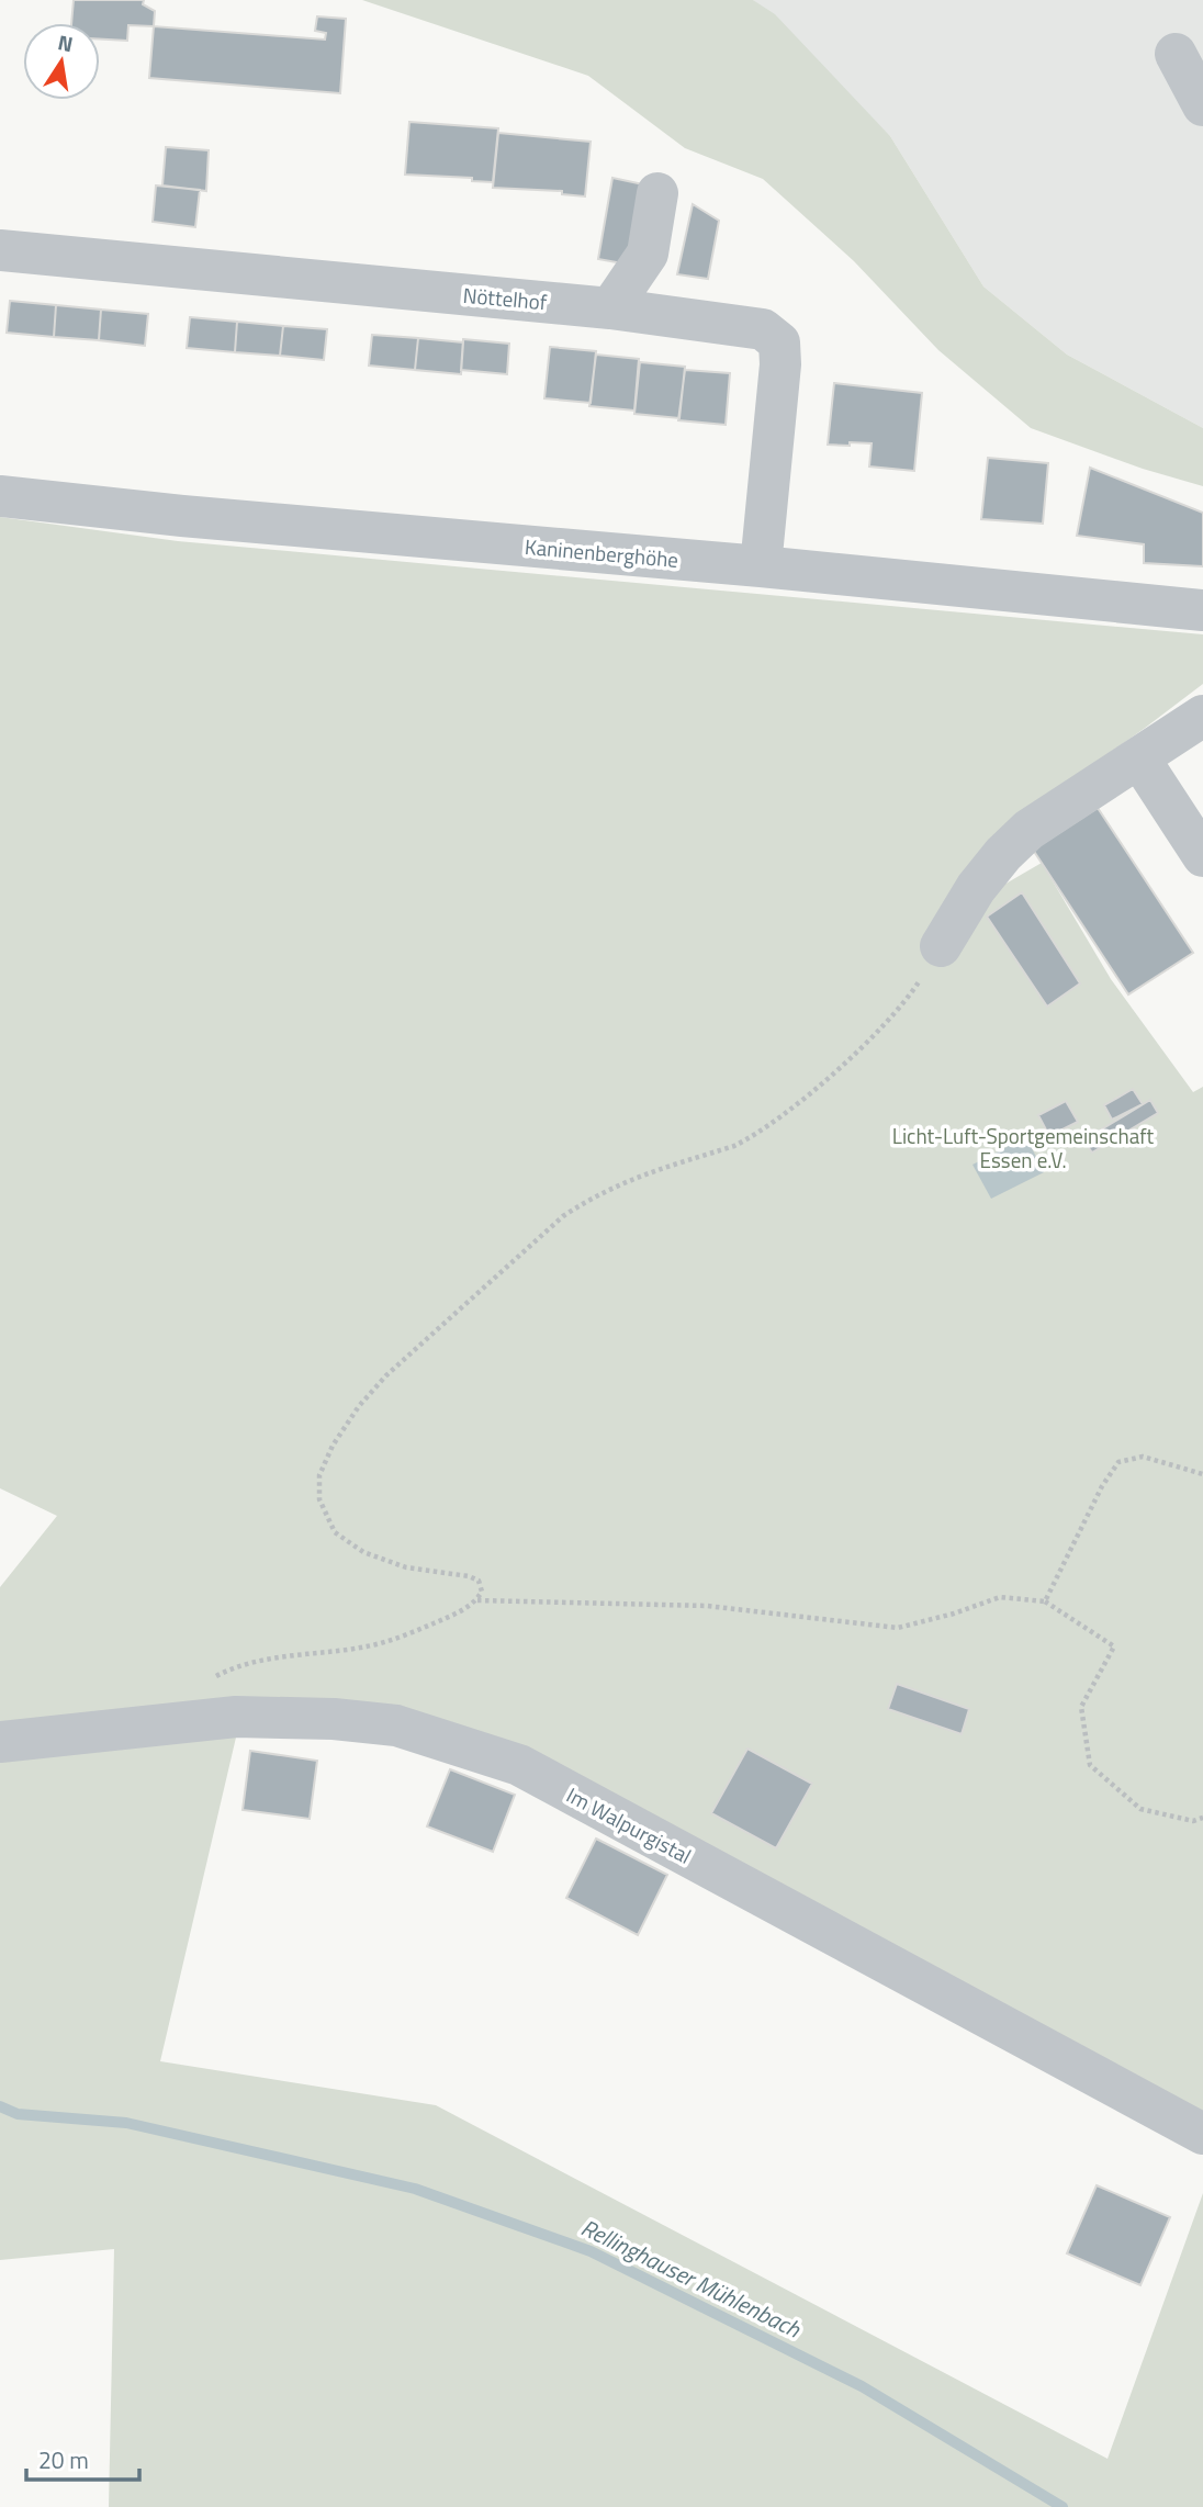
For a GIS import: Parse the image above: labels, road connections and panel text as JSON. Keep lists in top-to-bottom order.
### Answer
{
  "streets": {
    "street": ["Nöttelhof", "Kaninenberghöhe", "Im Walpurgistal"]
  },
  "crossings": [
    ["Nöttelhof", "Kaninenberghöhe"]
  ],
  "water": ["Rellinghauser Mühlenbach"],
  "parks": ["Licht-Luft-Sportgemeinschaft Essen e.V."],
  "scale_bar": "20 m",
  "north": "top"
}
